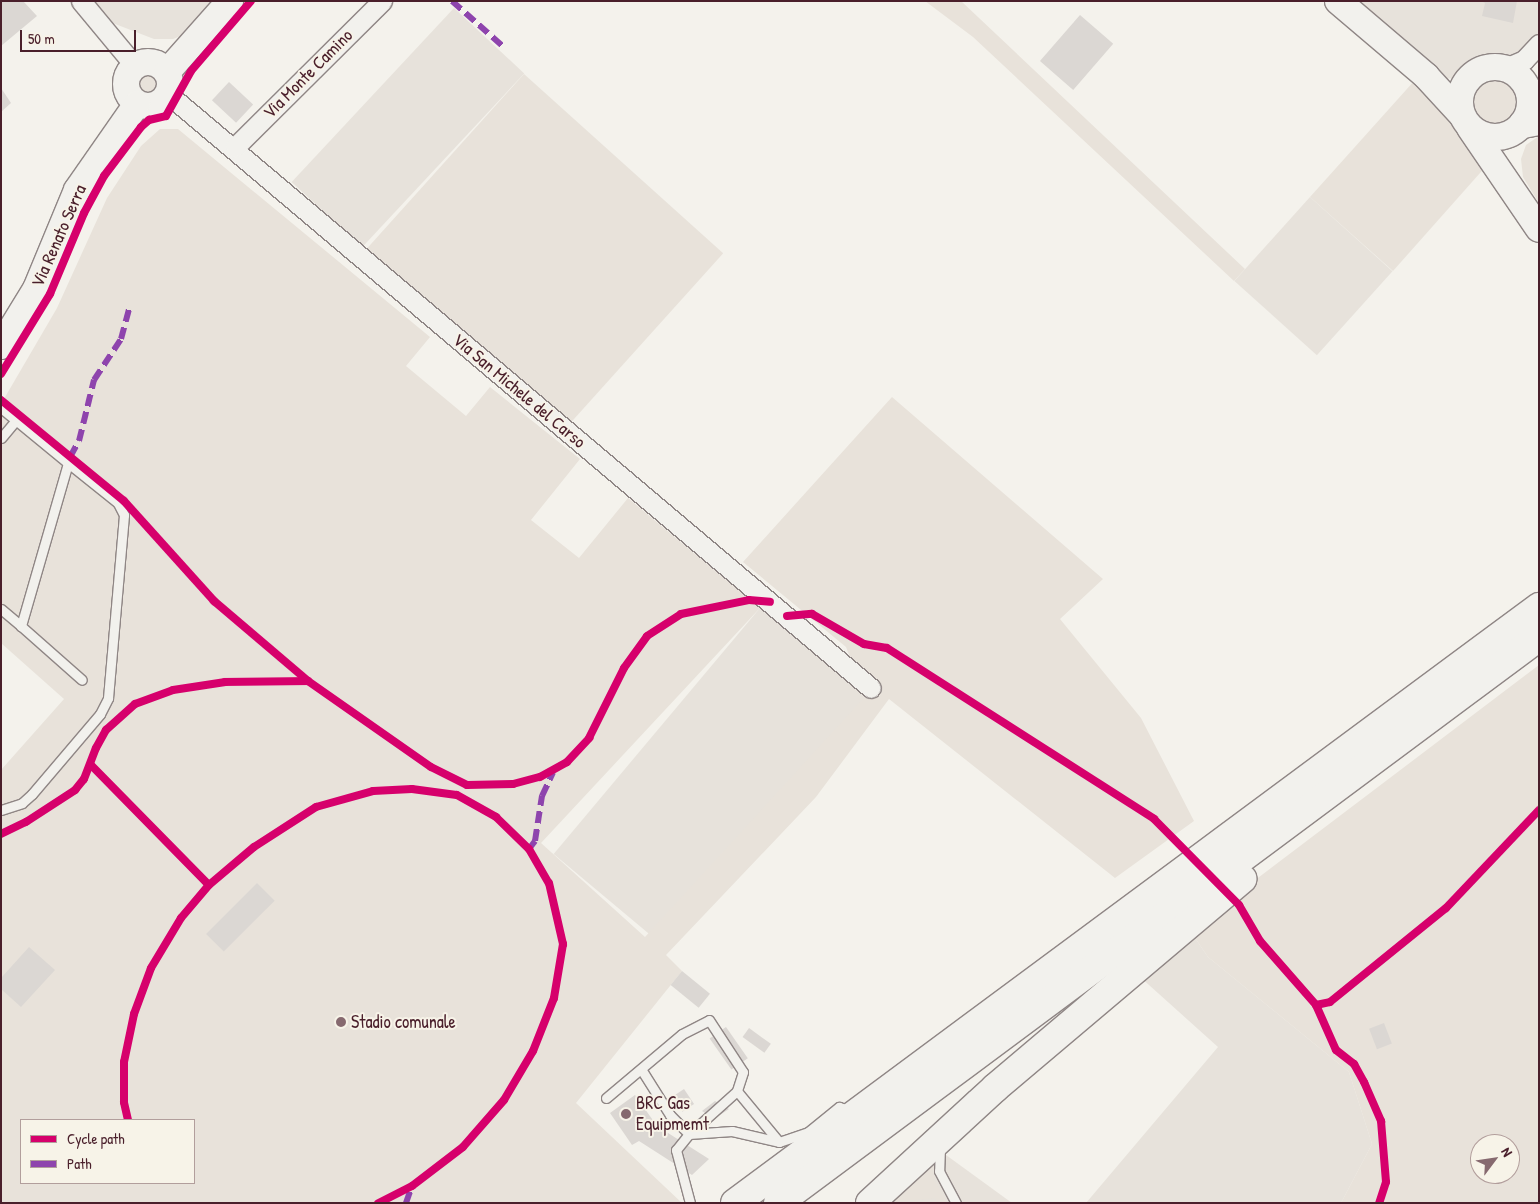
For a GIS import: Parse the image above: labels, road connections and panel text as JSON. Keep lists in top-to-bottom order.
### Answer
{
  "streets": {
    "street": ["Via Monte Camino", "Via Renato Serra", "Via San Michele del Carso"]
  },
  "crossings": [
    ["Via Monte Camino", "Via San Michele del Carso"],
    ["Via Renato Serra", "Via San Michele del Carso"]
  ],
  "places": ["Stadio comunale", "BRC Gas Equipmemt"],
  "legend": ["Cycle path", "Path"],
  "scale_bar": "50 m",
  "north": "top right"
}
